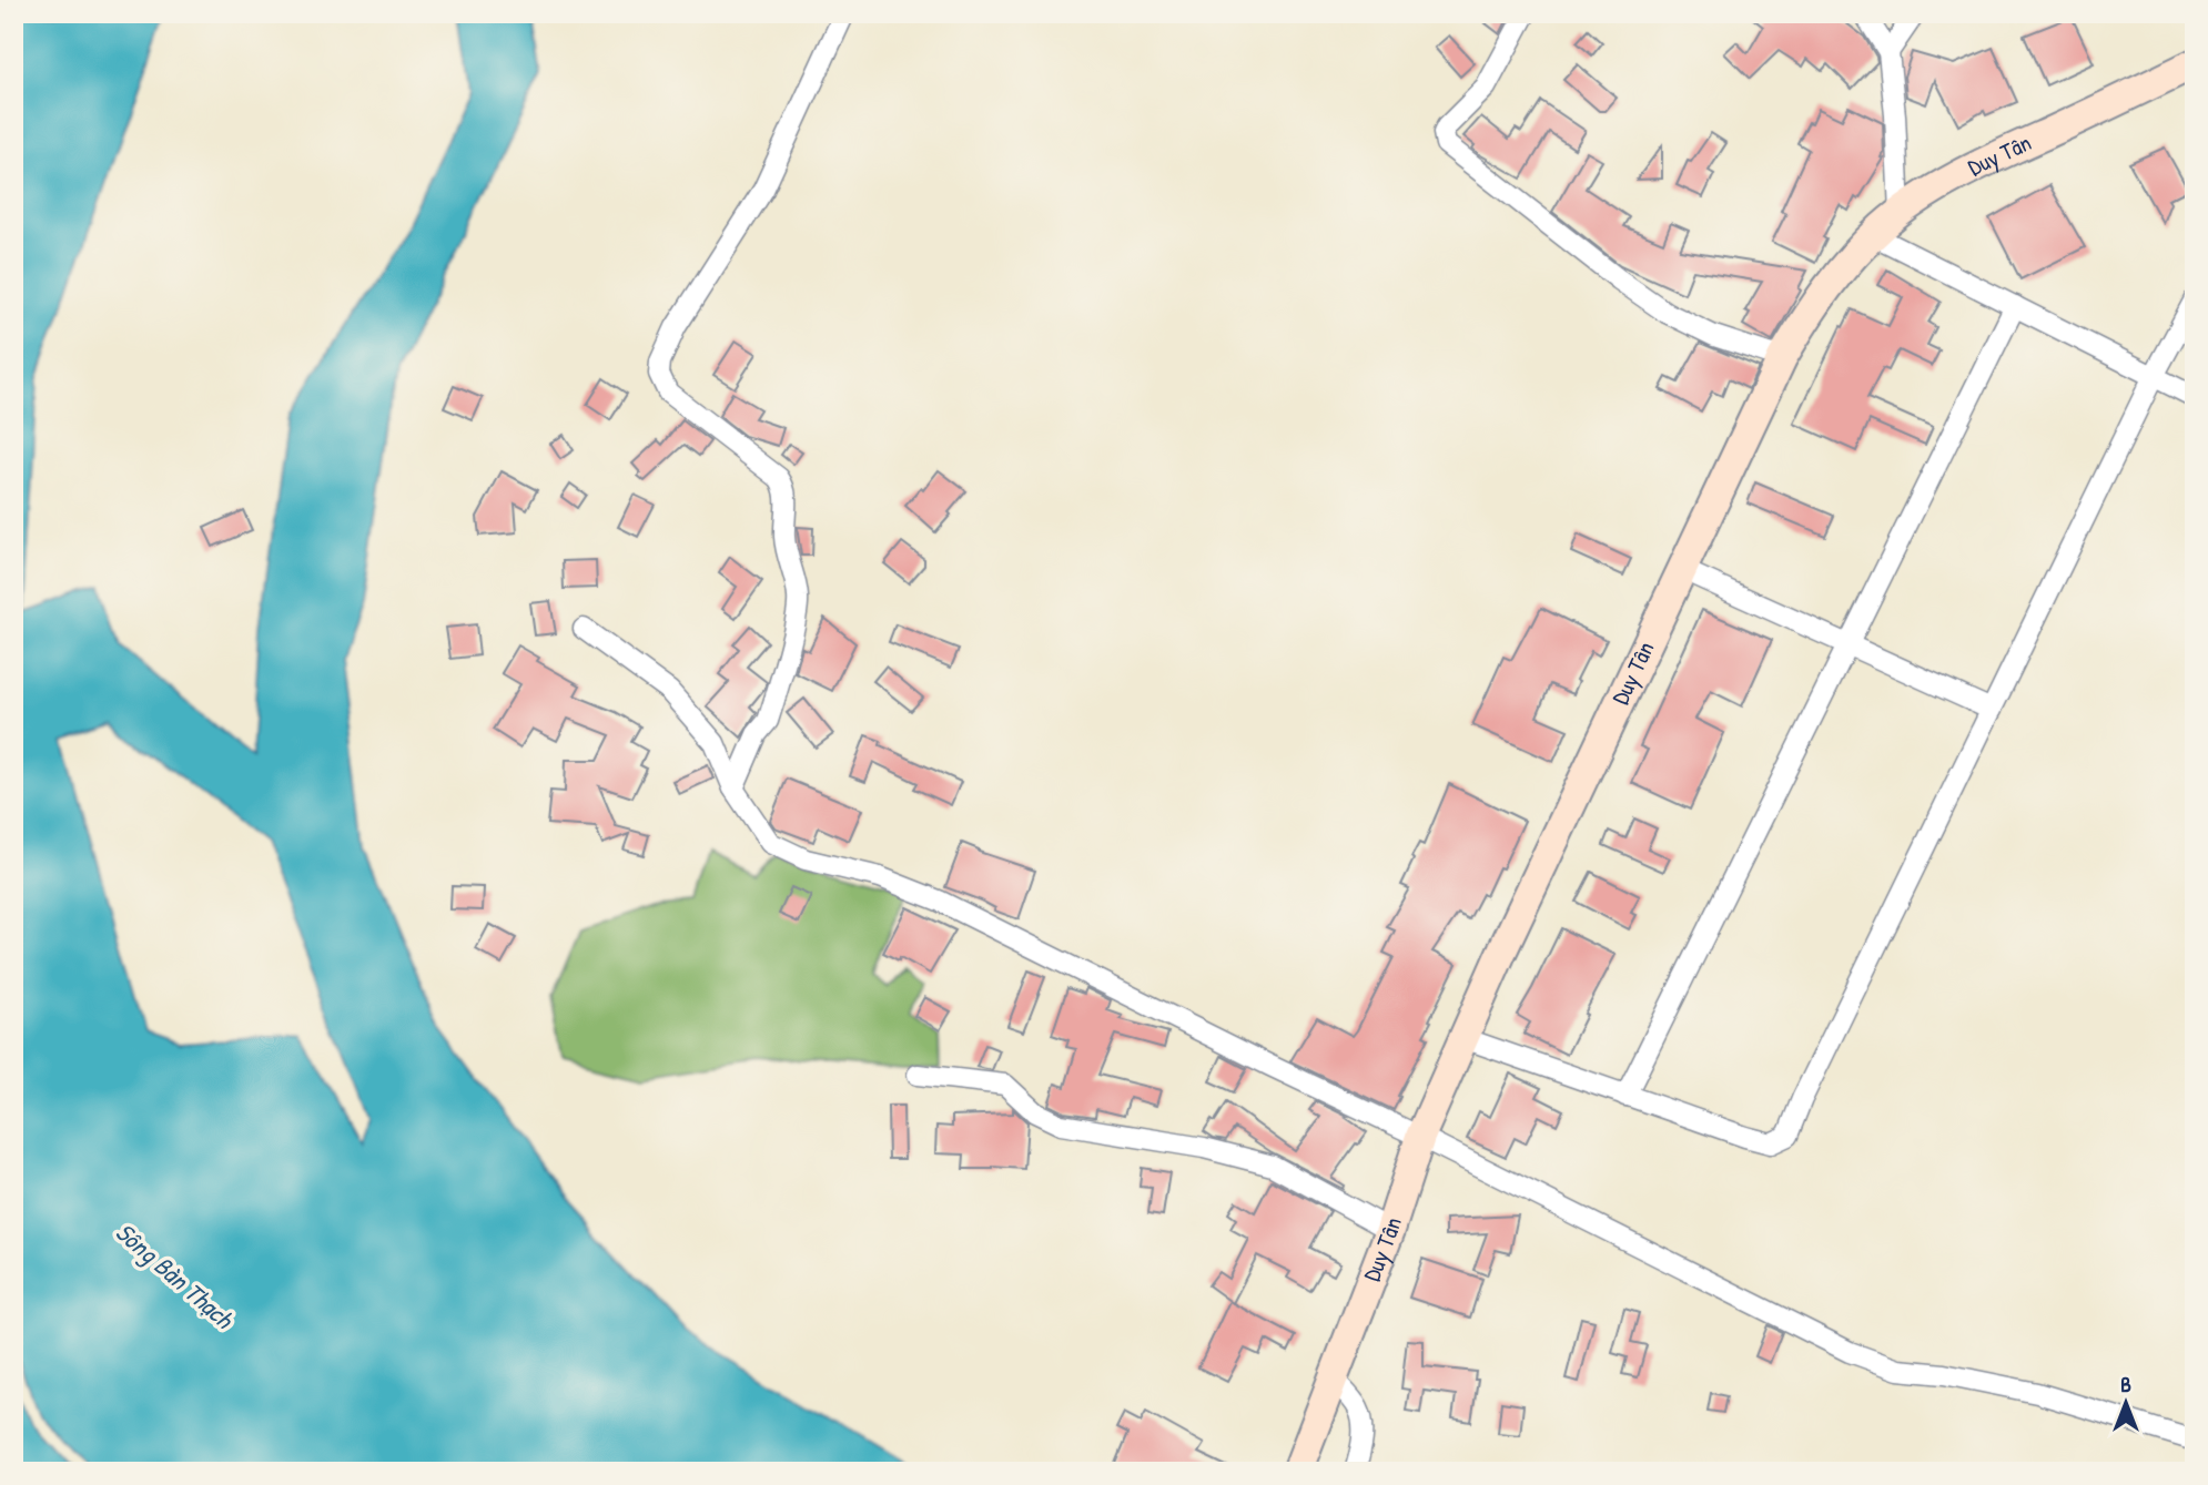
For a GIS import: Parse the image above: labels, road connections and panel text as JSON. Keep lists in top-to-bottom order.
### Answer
{
  "streets": {
    "street": ["Duy Tân"]
  },
  "water": ["Sông Bàn Thạch"],
  "north": "top"
}
